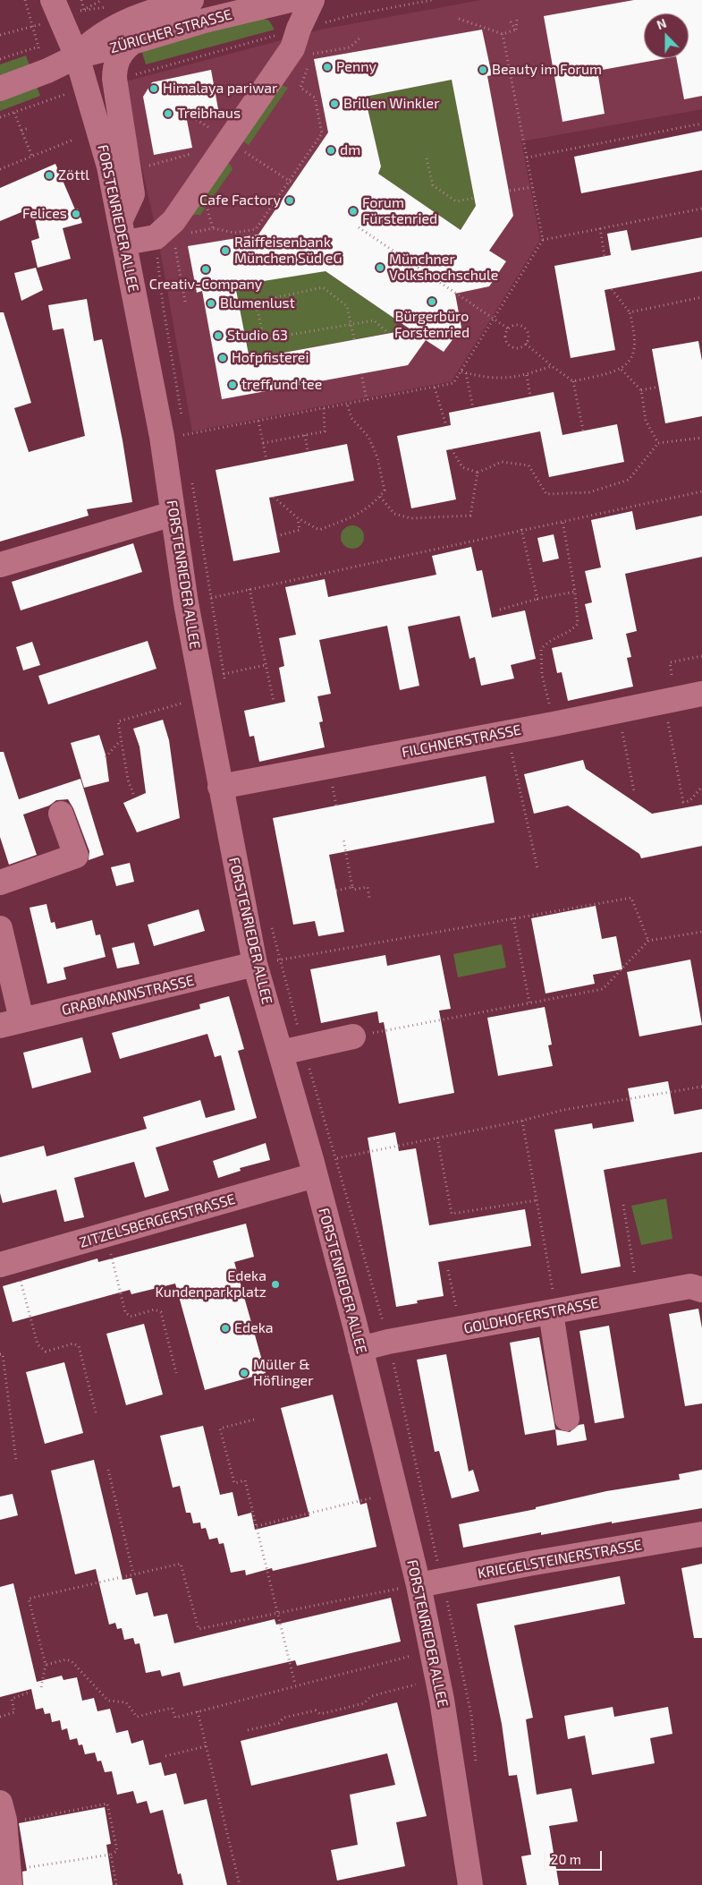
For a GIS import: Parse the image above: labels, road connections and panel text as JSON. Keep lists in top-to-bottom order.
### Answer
{
  "streets": {
    "street": [
      "ZÜRICHER STRASSE",
      "FORSTENRIEDER ALLEE",
      "FILCHNERSTRASSE",
      "GRABMANNSTRASSE",
      "ZITZELSBERGERSTRASSE",
      "GOLDHOFERSTRASSE",
      "KRIEGELSTEINERSTRASSE"
    ]
  },
  "crossings": [
    ["ZÜRICHER STRASSE", "FORSTENRIEDER ALLEE"],
    ["FORSTENRIEDER ALLEE", "FILCHNERSTRASSE"],
    ["FORSTENRIEDER ALLEE", "GRABMANNSTRASSE"],
    ["FORSTENRIEDER ALLEE", "ZITZELSBERGERSTRASSE"],
    ["FORSTENRIEDER ALLEE", "GOLDHOFERSTRASSE"],
    ["FORSTENRIEDER ALLEE", "KRIEGELSTEINERSTRASSE"]
  ],
  "places": [
    "Penny",
    "Beauty im Forum",
    "Himalaya pariwar",
    "Brillen Winkler",
    "Treibhaus",
    "dm",
    "Zöttl",
    "Cafe Factory",
    "Forum Fürstenried",
    "Felices",
    "Raiffeisenbank München Süd eG",
    "Münchner Volkshochschule",
    "Creativ-Company",
    "Bürgerbüro Forstenried",
    "Blumenlust",
    "Studio 63",
    "Hofpfisterei",
    "treff und tee",
    "Edeka Kundenparkplatz",
    "Edeka",
    "Müller & Höflinger"
  ],
  "scale_bar": "20 m",
  "north": "top"
}
